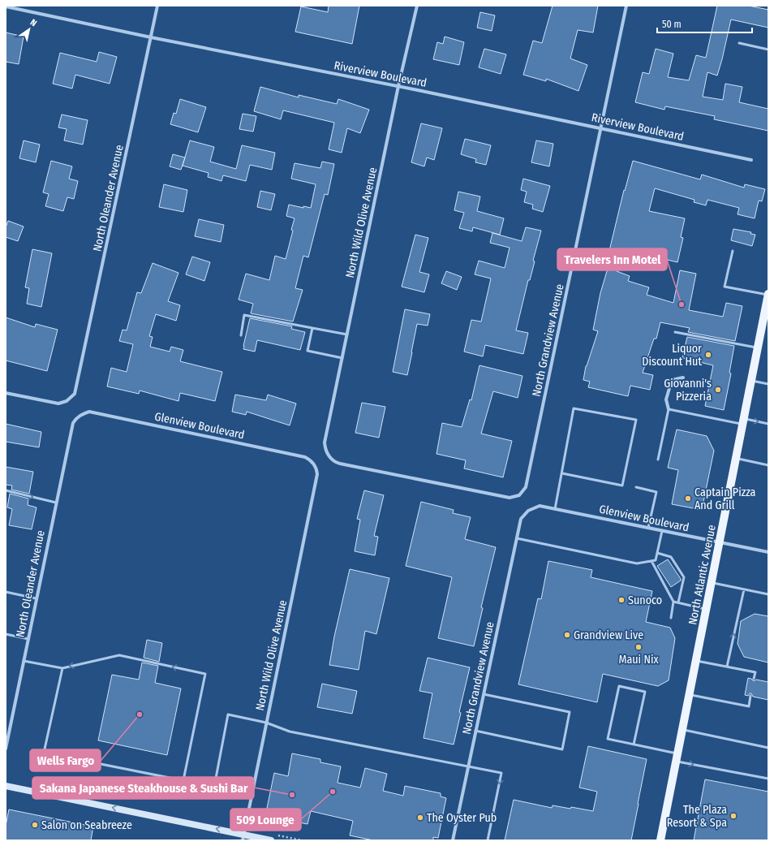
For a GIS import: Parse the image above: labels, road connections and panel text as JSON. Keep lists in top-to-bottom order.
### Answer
{
  "streets": {
    "main road": ["North Atlantic Avenue"],
    "street": [
      "Riverview Boulevard",
      "North Oleander Avenue",
      "North Wild Olive Avenue",
      "North Grandview Avenue",
      "Glenview Boulevard"
    ]
  },
  "crossings": [
    ["Riverview Boulevard", "North Oleander Avenue"],
    ["Riverview Boulevard", "North Wild Olive Avenue"],
    ["Riverview Boulevard", "North Grandview Avenue"],
    ["North Oleander Avenue", "Glenview Boulevard"],
    ["North Wild Olive Avenue", "North Grandview Avenue"],
    ["North Wild Olive Avenue", "Glenview Boulevard"],
    ["North Grandview Avenue", "Glenview Boulevard"],
    ["Glenview Boulevard", "North Atlantic Avenue"]
  ],
  "places": [
    "Travelers Inn Motel",
    "Liquor Discount Hut",
    "Giovanni's Pizzeria",
    "Captain Pizza And Grill",
    "Sunoco",
    "Grandview Live",
    "Maui Nix",
    "Wells Fargo",
    "509 Lounge",
    "Sakana Japanese Steakhouse & Sushi Bar",
    "The Plaza Resort & Spa",
    "The Oyster Pub",
    "Salon on Seabreeze"
  ],
  "scale_bar": "50 m",
  "north": "top right"
}
